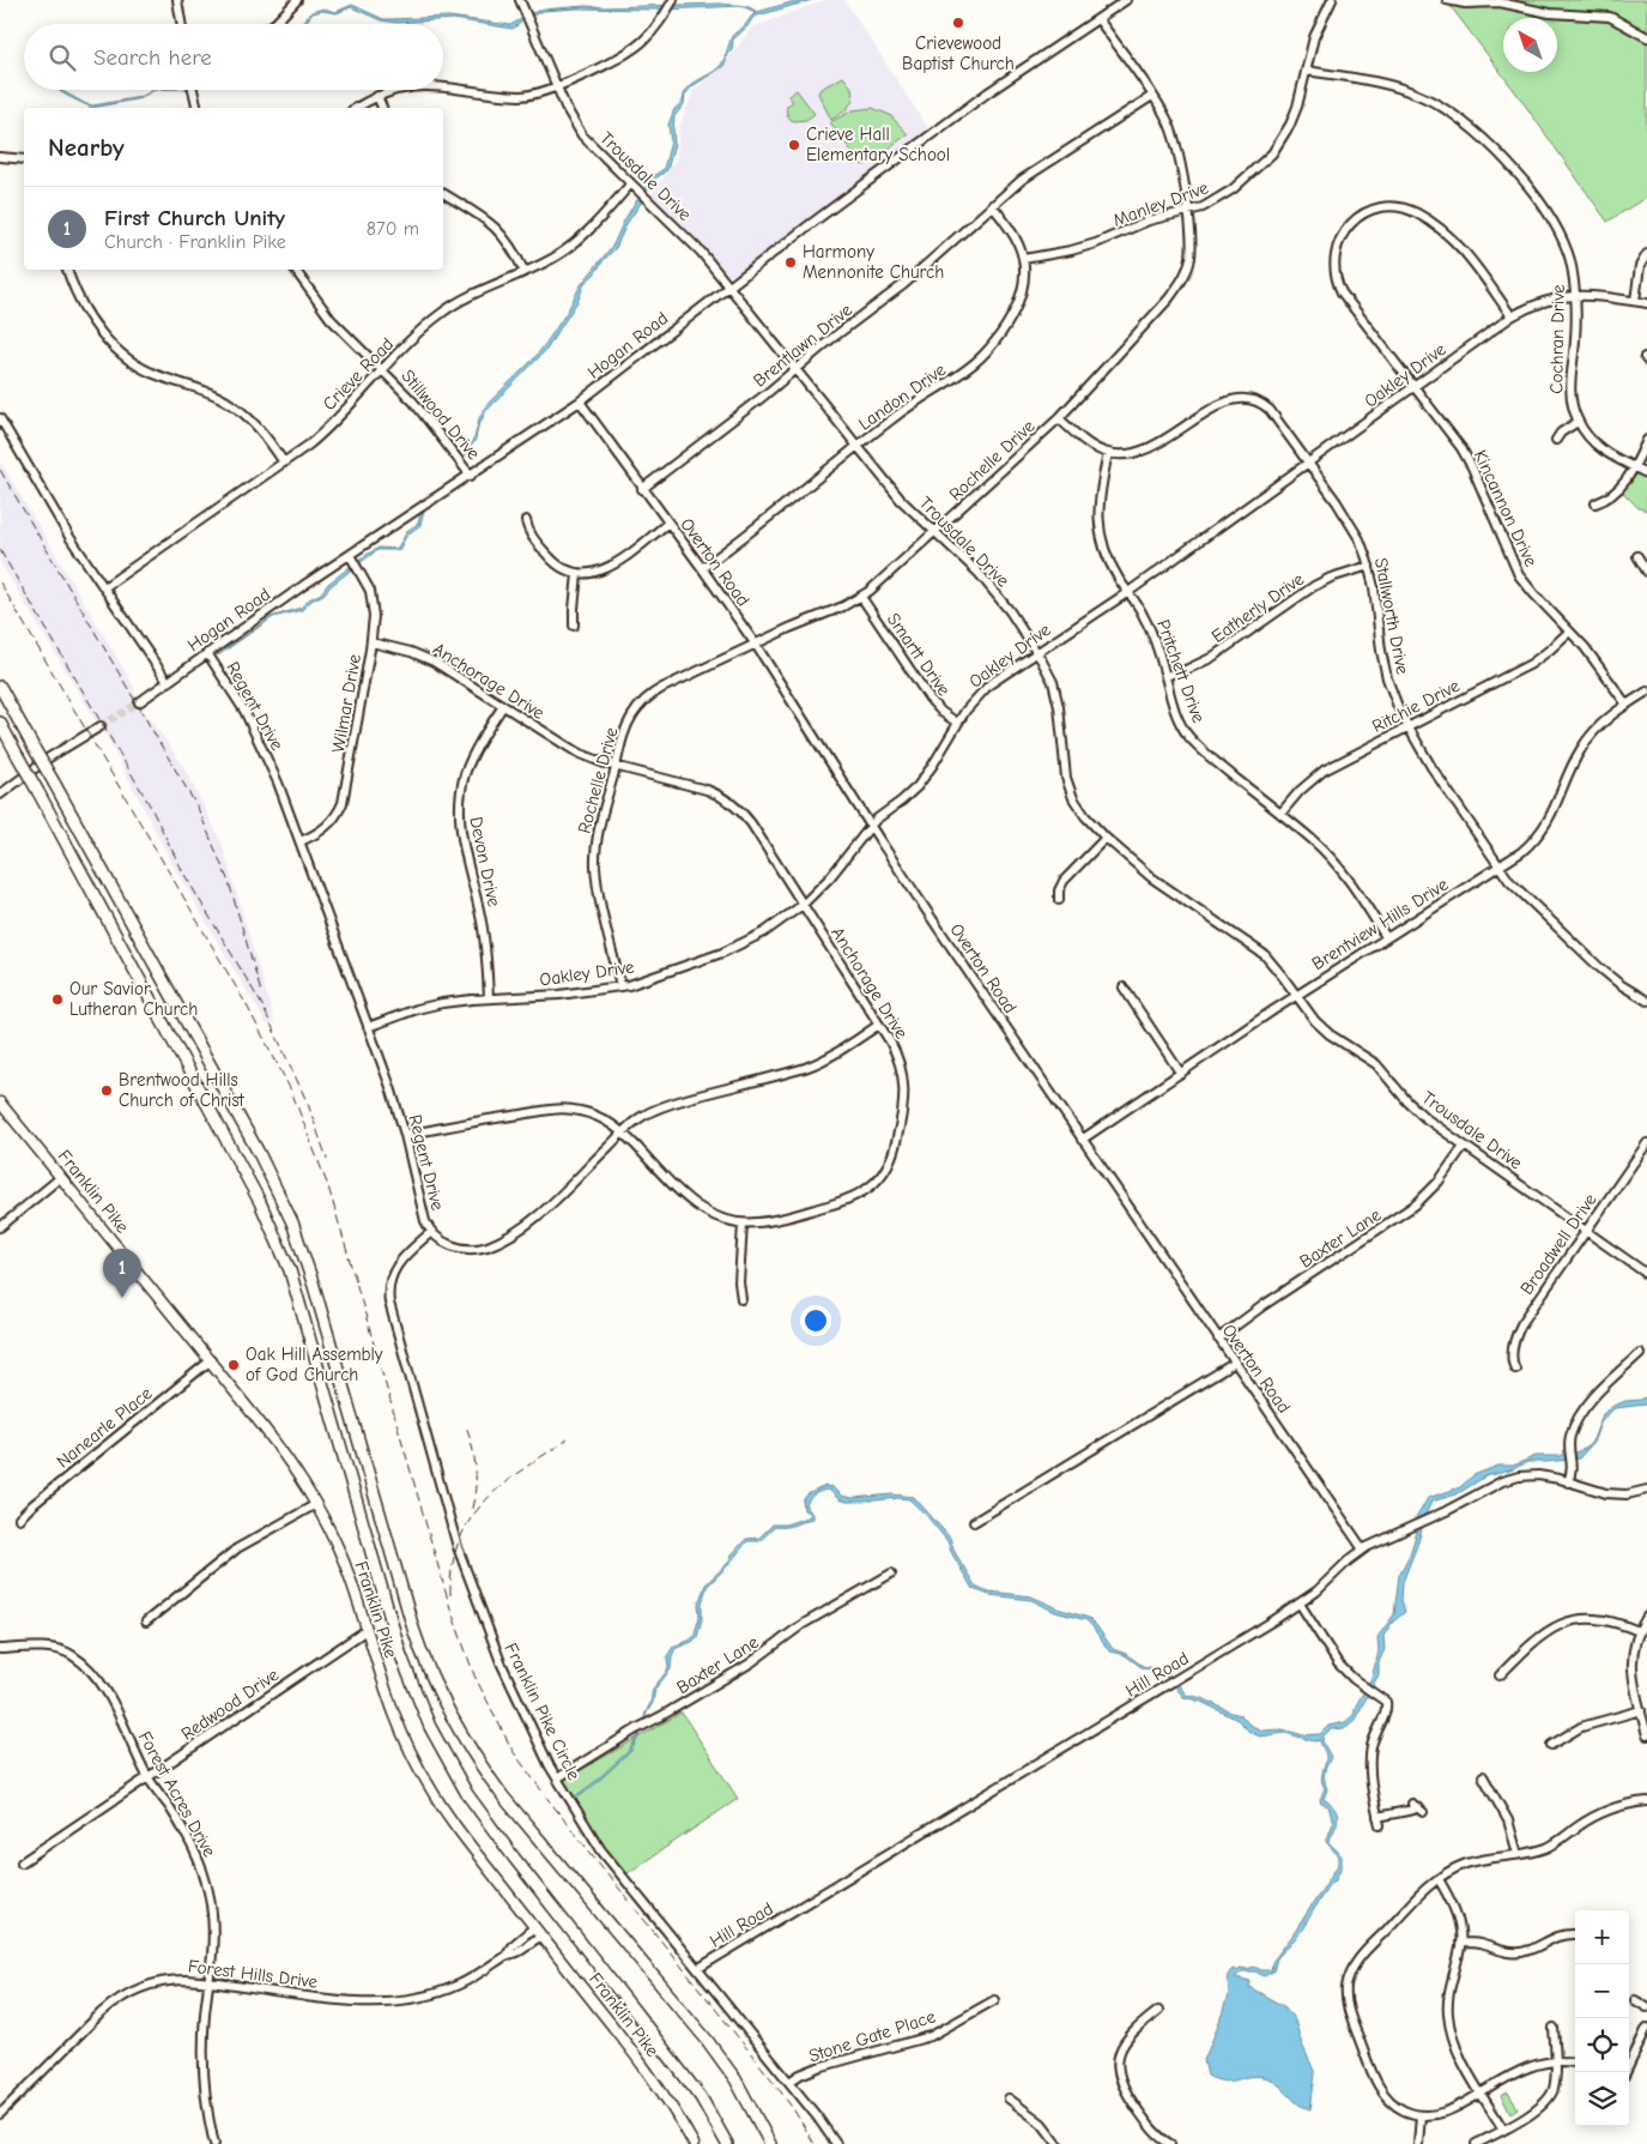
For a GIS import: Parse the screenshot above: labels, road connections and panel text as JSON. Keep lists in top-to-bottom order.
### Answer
{
  "streets": {
    "main road": ["Franklin Pike"],
    "street": [
      "Trousdale Drive",
      "Manley Drive",
      "Cochran Drive",
      "Hogan Road",
      "Brentlawn Drive",
      "Crieve Road",
      "Oakley Drive",
      "Landon Drive",
      "Stillwood Drive",
      "Rochelle Drive",
      "Kincannon Drive",
      "Overton Road",
      "Eatherly Drive",
      "Stallworth Drive",
      "Smartt Drive",
      "Pritchett Drive",
      "Anchorage Drive",
      "Wilmar Drive",
      "Regent Drive",
      "Ritchie Drive",
      "Devon Drive",
      "Brentview Hills Drive",
      "Baxter Lane",
      "Broadwell Drive",
      "Nanearle Place",
      "Hill Road",
      "Redwood Drive",
      "Franklin Pike Circle",
      "Forest Acres Drive",
      "Forest Hills Drive",
      "Stone Gate Place"
    ]
  },
  "crossings": [
    ["Trousdale Drive", "Hogan Road"],
    ["Trousdale Drive", "Brentlawn Drive"],
    ["Trousdale Drive", "Crieve Road"],
    ["Trousdale Drive", "Oakley Drive"],
    ["Trousdale Drive", "Landon Drive"],
    ["Trousdale Drive", "Rochelle Drive"],
    ["Trousdale Drive", "Brentview Hills Drive"],
    ["Trousdale Drive", "Baxter Lane"],
    ["Trousdale Drive", "Broadwell Drive"],
    ["Manley Drive", "Cochran Drive"],
    ["Manley Drive", "Landon Drive"],
    ["Manley Drive", "Rochelle Drive"],
    ["Cochran Drive", "Oakley Drive"],
    ["Hogan Road", "Stillwood Drive"],
    ["Hogan Road", "Rochelle Drive"],
    ["Hogan Road", "Overton Road"],
    ["Hogan Road", "Wilmar Drive"],
    ["Hogan Road", "Regent Drive"],
    ["Brentlawn Drive", "Landon Drive"],
    ["Brentlawn Drive", "Rochelle Drive"],
    ["Brentlawn Drive", "Overton Road"],
    ["Crieve Road", "Stillwood Drive"],
    ["Oakley Drive", "Rochelle Drive"],
    ["Oakley Drive", "Kincannon Drive"],
    ["Oakley Drive", "Overton Road"],
    ["Oakley Drive", "Stallworth Drive"],
    ["Oakley Drive", "Smartt Drive"],
    ["Oakley Drive", "Pritchett Drive"],
    ["Oakley Drive", "Anchorage Drive"],
    ["Oakley Drive", "Regent Drive"],
    ["Oakley Drive", "Devon Drive"],
    ["Landon Drive", "Overton Road"],
    ["Rochelle Drive", "Overton Road"],
    ["Rochelle Drive", "Smartt Drive"],
    ["Rochelle Drive", "Anchorage Drive"],
    ["Kincannon Drive", "Ritchie Drive"],
    ["Kincannon Drive", "Brentview Hills Drive"],
    ["Overton Road", "Brentview Hills Drive"],
    ["Overton Road", "Baxter Lane"],
    ["Overton Road", "Hill Road"],
    ["Eatherly Drive", "Stallworth Drive"],
    ["Eatherly Drive", "Pritchett Drive"],
    ["Stallworth Drive", "Pritchett Drive"],
    ["Stallworth Drive", "Ritchie Drive"],
    ["Stallworth Drive", "Brentview Hills Drive"],
    ["Pritchett Drive", "Ritchie Drive"],
    ["Pritchett Drive", "Brentview Hills Drive"],
    ["Anchorage Drive", "Wilmar Drive"],
    ["Anchorage Drive", "Regent Drive"],
    ["Anchorage Drive", "Devon Drive"],
    ["Wilmar Drive", "Regent Drive"],
    ["Regent Drive", "Franklin Pike Circle"],
    ["Franklin Pike", "Nanearle Place"],
    ["Franklin Pike", "Redwood Drive"],
    ["Franklin Pike", "Forest Hills Drive"],
    ["Baxter Lane", "Franklin Pike Circle"],
    ["Hill Road", "Franklin Pike Circle"],
    ["Redwood Drive", "Forest Acres Drive"],
    ["Franklin Pike Circle", "Stone Gate Place"],
    ["Forest Acres Drive", "Forest Hills Drive"]
  ],
  "places": [
    "Crievewood Baptist Church",
    "Crieve Hall Elementary School",
    "Harmony Mennonite Church",
    "Our Savior Lutheran Church",
    "Brentwood Hills Church of Christ",
    "Oak Hill Assembly of God Church"
  ],
  "north": "top left",
  "page": {
    "search": "Search here",
    "heading": "Nearby",
    "list": [
      {
        "mark": "1",
        "name": "First Church Unity",
        "note": "Church · Franklin Pike",
        "value": "870 m"
      }
    ],
    "pins": "1",
    "map_buttons": ["+", "−"]
  }
}
